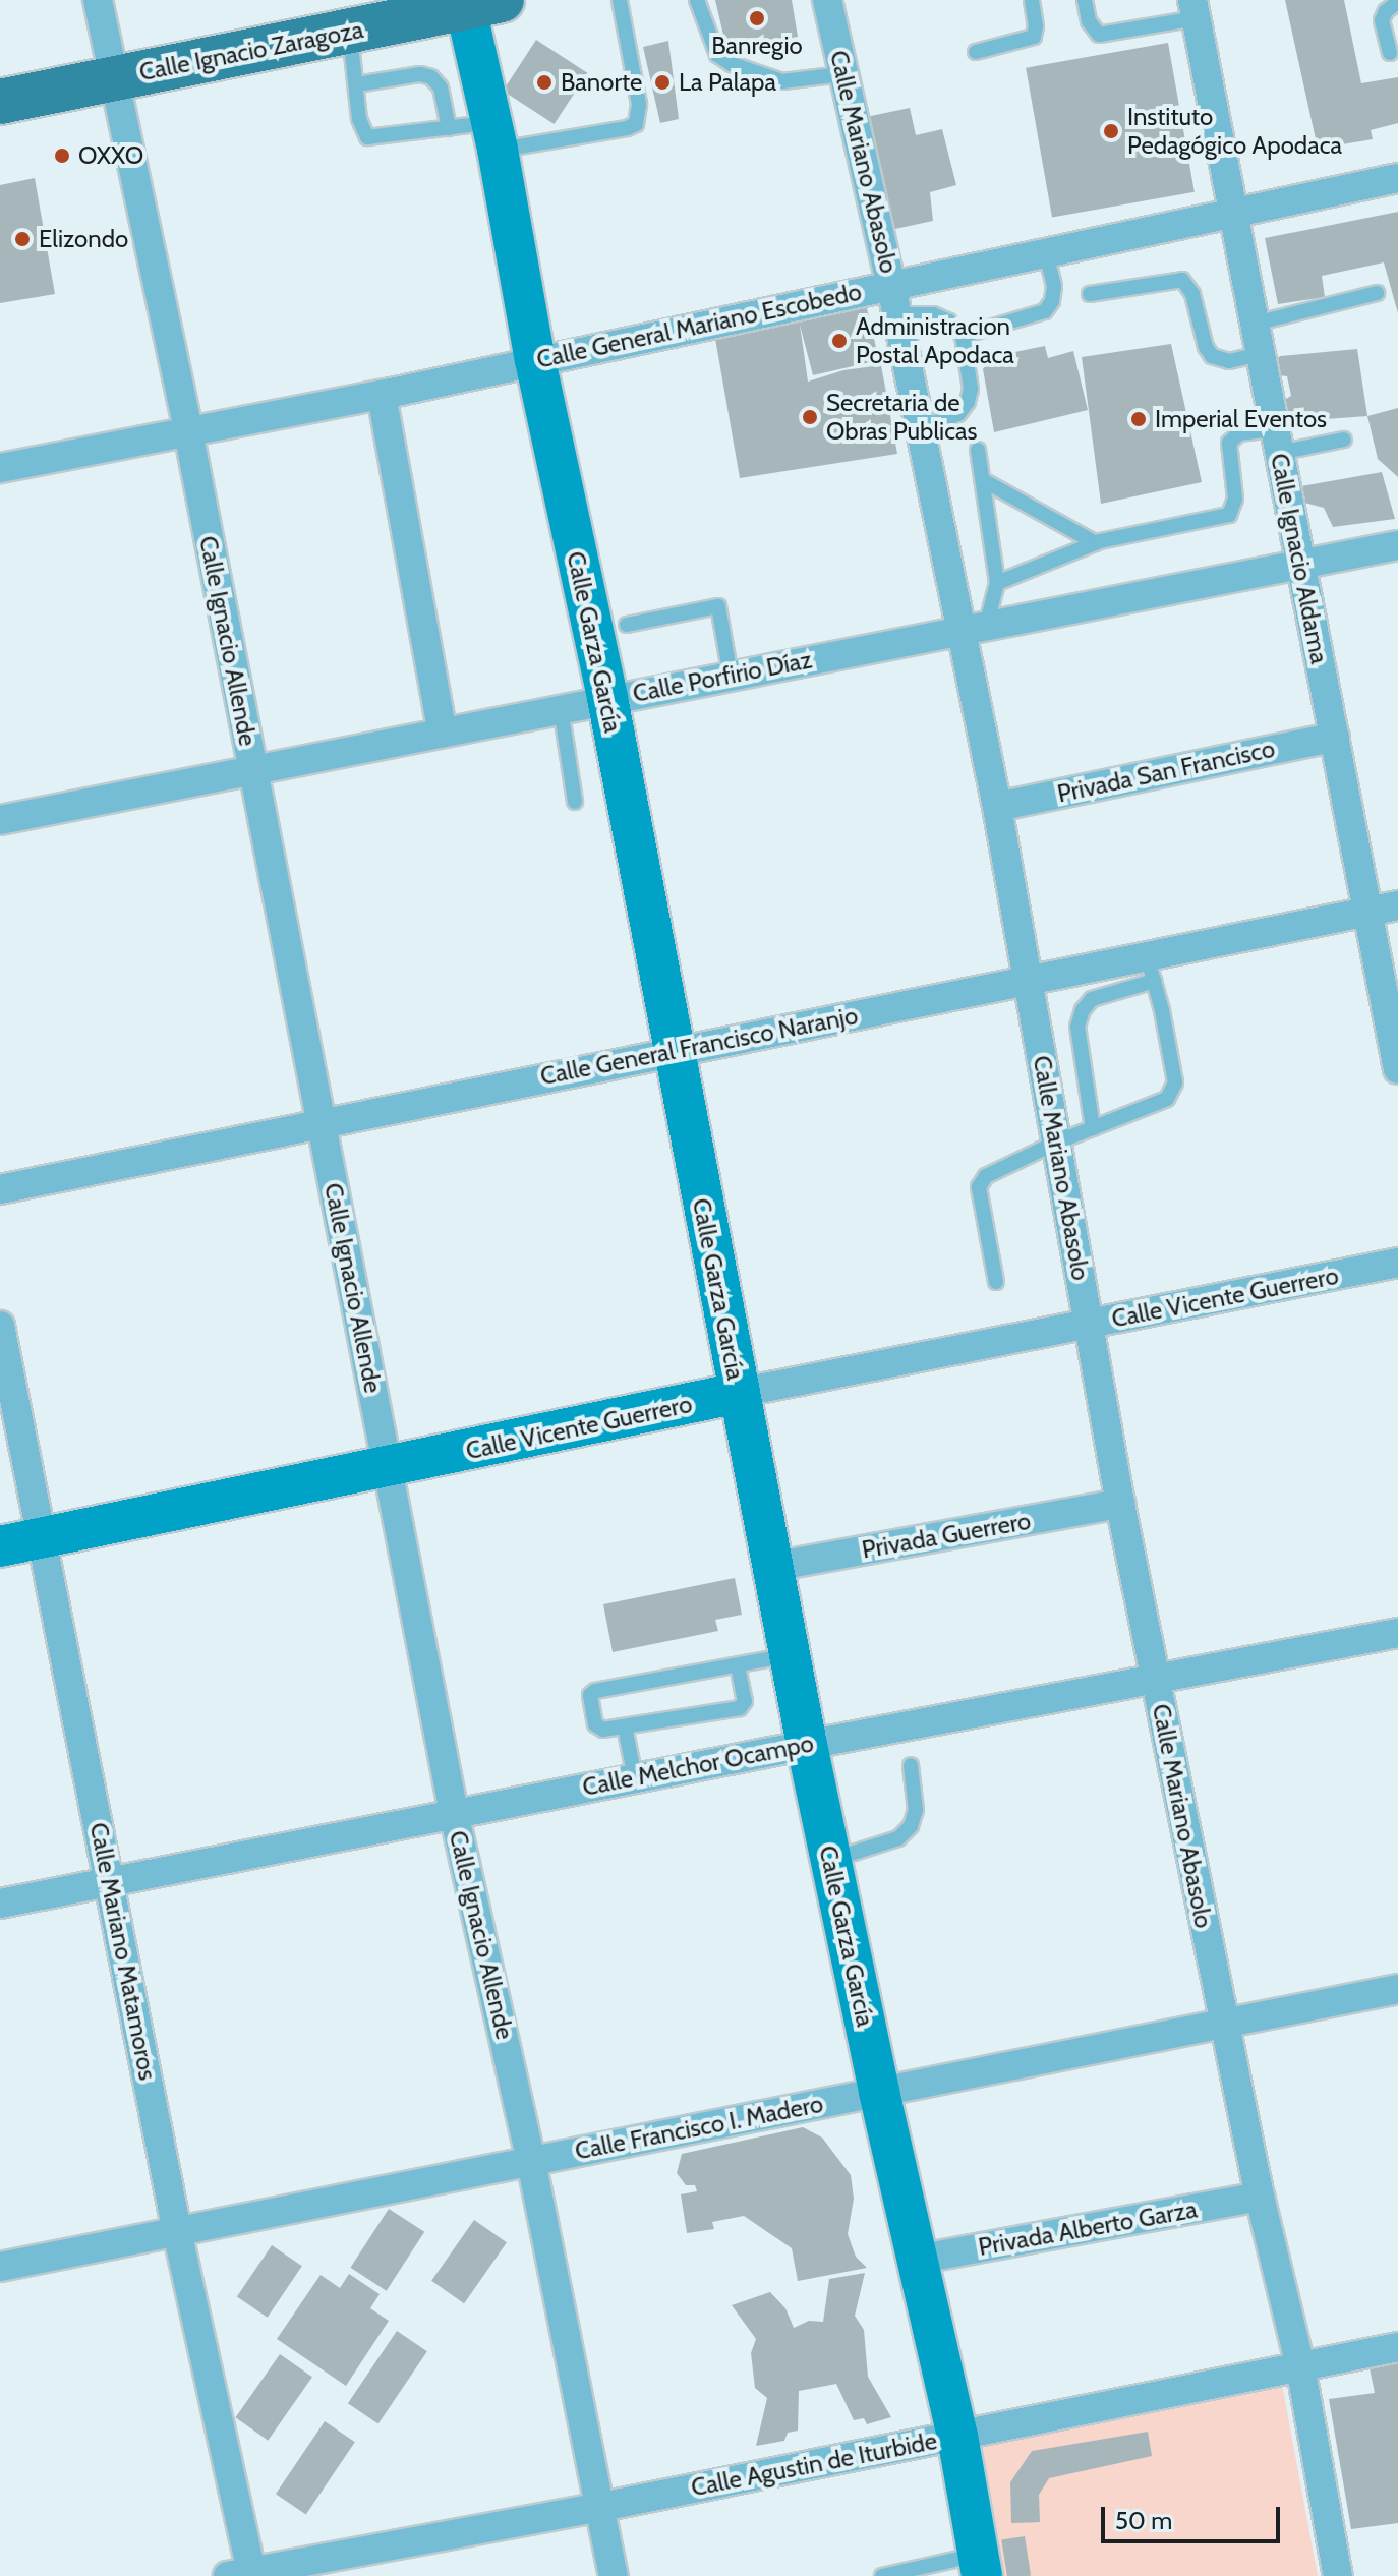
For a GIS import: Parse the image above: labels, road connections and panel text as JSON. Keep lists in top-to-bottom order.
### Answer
{
  "streets": {
    "main road": ["Calle Ignacio Zaragoza"],
    "street": [
      "Calle Mariano Abasolo",
      "Calle General Mariano Escobedo",
      "Calle Ignacio Aldama",
      "Calle Ignacio Allende",
      "Calle Garza García",
      "Calle Porfirio Díaz",
      "Privada San Francisco",
      "Calle General Francisco Naranjo",
      "Calle Vicente Guerrero",
      "Privada Guerrero",
      "Calle Melchor Ocampo",
      "Calle Mariano Matamoros",
      "Calle Francisco I. Madero",
      "Privada Alberto Garza",
      "Calle Agustin de Iturbide"
    ]
  },
  "crossings": [
    ["Calle Ignacio Zaragoza", "Calle Ignacio Allende"],
    ["Calle Ignacio Zaragoza", "Calle Garza García"],
    ["Calle Mariano Abasolo", "Calle General Mariano Escobedo"],
    ["Calle Mariano Abasolo", "Calle Porfirio Díaz"],
    ["Calle Mariano Abasolo", "Privada San Francisco"],
    ["Calle Mariano Abasolo", "Calle General Francisco Naranjo"],
    ["Calle Mariano Abasolo", "Calle Vicente Guerrero"],
    ["Calle Mariano Abasolo", "Privada Guerrero"],
    ["Calle Mariano Abasolo", "Calle Melchor Ocampo"],
    ["Calle Mariano Abasolo", "Calle Francisco I. Madero"],
    ["Calle Mariano Abasolo", "Privada Alberto Garza"],
    ["Calle Mariano Abasolo", "Calle Agustin de Iturbide"],
    ["Calle General Mariano Escobedo", "Calle Ignacio Aldama"],
    ["Calle General Mariano Escobedo", "Calle Ignacio Allende"],
    ["Calle General Mariano Escobedo", "Calle Garza García"],
    ["Calle Ignacio Aldama", "Calle Porfirio Díaz"],
    ["Calle Ignacio Aldama", "Privada San Francisco"],
    ["Calle Ignacio Aldama", "Calle General Francisco Naranjo"],
    ["Calle Ignacio Allende", "Calle Porfirio Díaz"],
    ["Calle Ignacio Allende", "Calle General Francisco Naranjo"],
    ["Calle Ignacio Allende", "Calle Vicente Guerrero"],
    ["Calle Ignacio Allende", "Calle Melchor Ocampo"],
    ["Calle Ignacio Allende", "Calle Francisco I. Madero"],
    ["Calle Ignacio Allende", "Calle Agustin de Iturbide"],
    ["Calle Garza García", "Calle Porfirio Díaz"],
    ["Calle Garza García", "Calle General Francisco Naranjo"],
    ["Calle Garza García", "Calle Vicente Guerrero"],
    ["Calle Garza García", "Privada Guerrero"],
    ["Calle Garza García", "Calle Melchor Ocampo"],
    ["Calle Garza García", "Calle Francisco I. Madero"],
    ["Calle Garza García", "Privada Alberto Garza"],
    ["Calle Garza García", "Calle Agustin de Iturbide"],
    ["Calle Vicente Guerrero", "Calle Mariano Matamoros"],
    ["Calle Melchor Ocampo", "Calle Mariano Matamoros"],
    ["Calle Mariano Matamoros", "Calle Francisco I. Madero"],
    ["Calle Mariano Matamoros", "Calle Agustin de Iturbide"]
  ],
  "places": [
    "Banregio",
    "Banorte",
    "La Palapa",
    "Instituto Pedagógico Apodaca",
    "OXXO",
    "Elizondo",
    "Administracion Postal Apodaca",
    "Secretaria de Obras Publicas",
    "Imperial Eventos"
  ],
  "scale_bar": "50 m"
}
